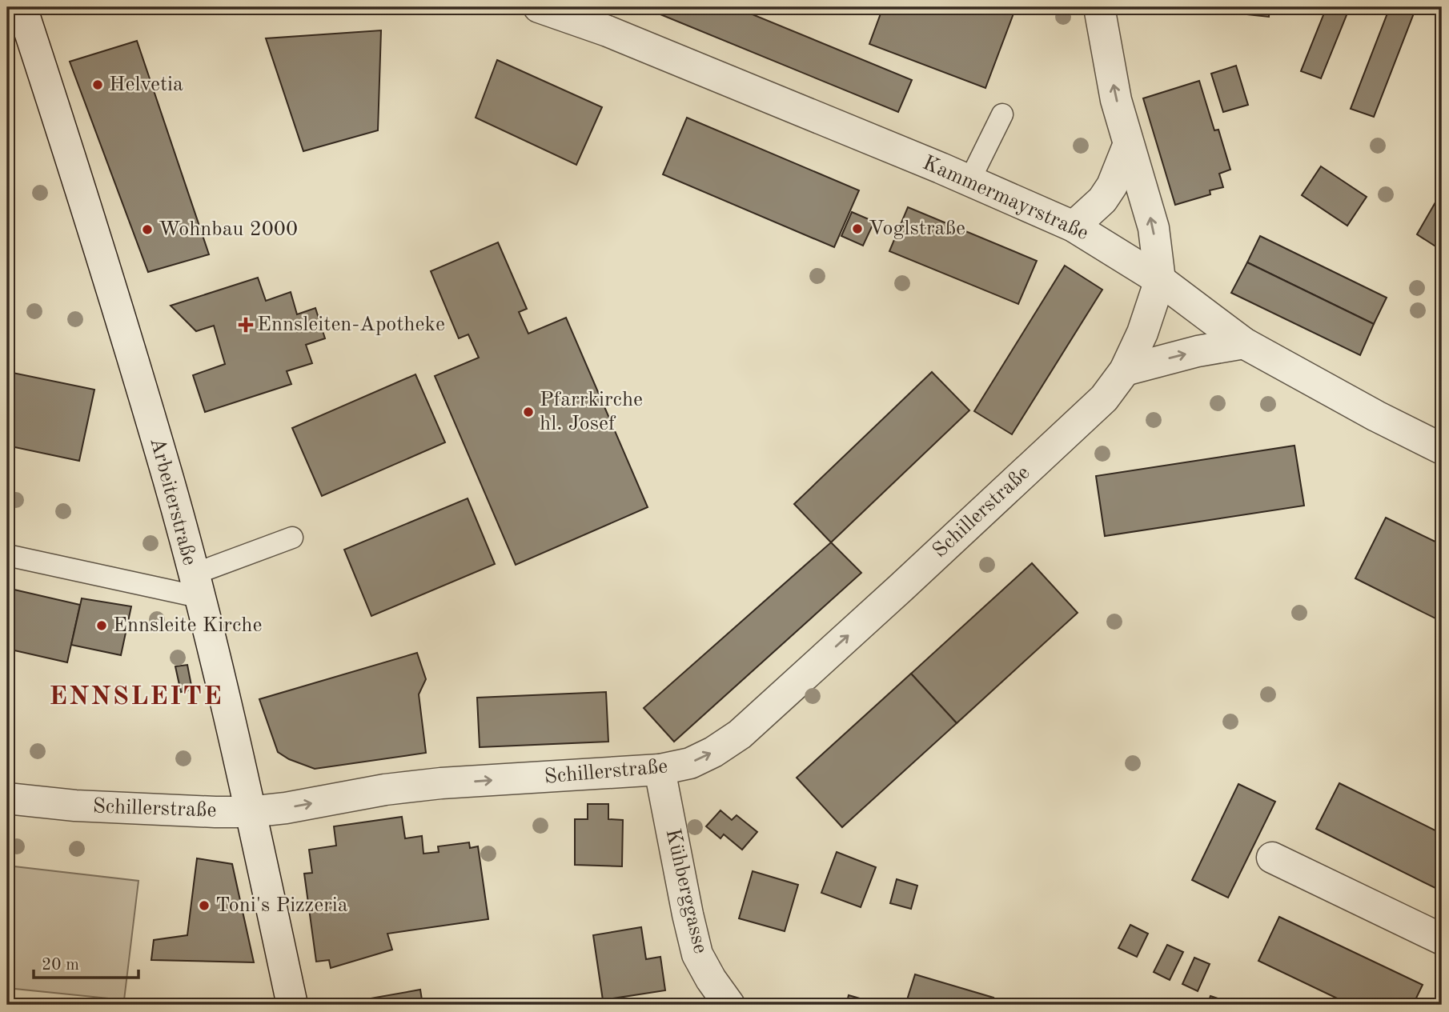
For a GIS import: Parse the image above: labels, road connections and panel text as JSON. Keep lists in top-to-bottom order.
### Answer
{
  "streets": {
    "street": [
      "Kammermayrstraße",
      "Arbeiterstraße",
      "Schillerstraße",
      "Kühberggasse"
    ]
  },
  "crossings": [
    ["Kammermayrstraße", "Schillerstraße"],
    ["Arbeiterstraße", "Schillerstraße"],
    ["Schillerstraße", "Kühberggasse"]
  ],
  "one_way": ["Schillerstraße"],
  "districts": ["ENNSLEITE"],
  "places": {
    "other": [
      "Helvetia",
      "Voglstraße",
      "Wohnbau 2000",
      "Pfarrkirche hl. Josef",
      "Ennsleite Kirche",
      "Toni's Pizzeria"
    ],
    "health": ["Ennsleiten-Apotheke"]
  },
  "scale_bar": "20 m"
}
